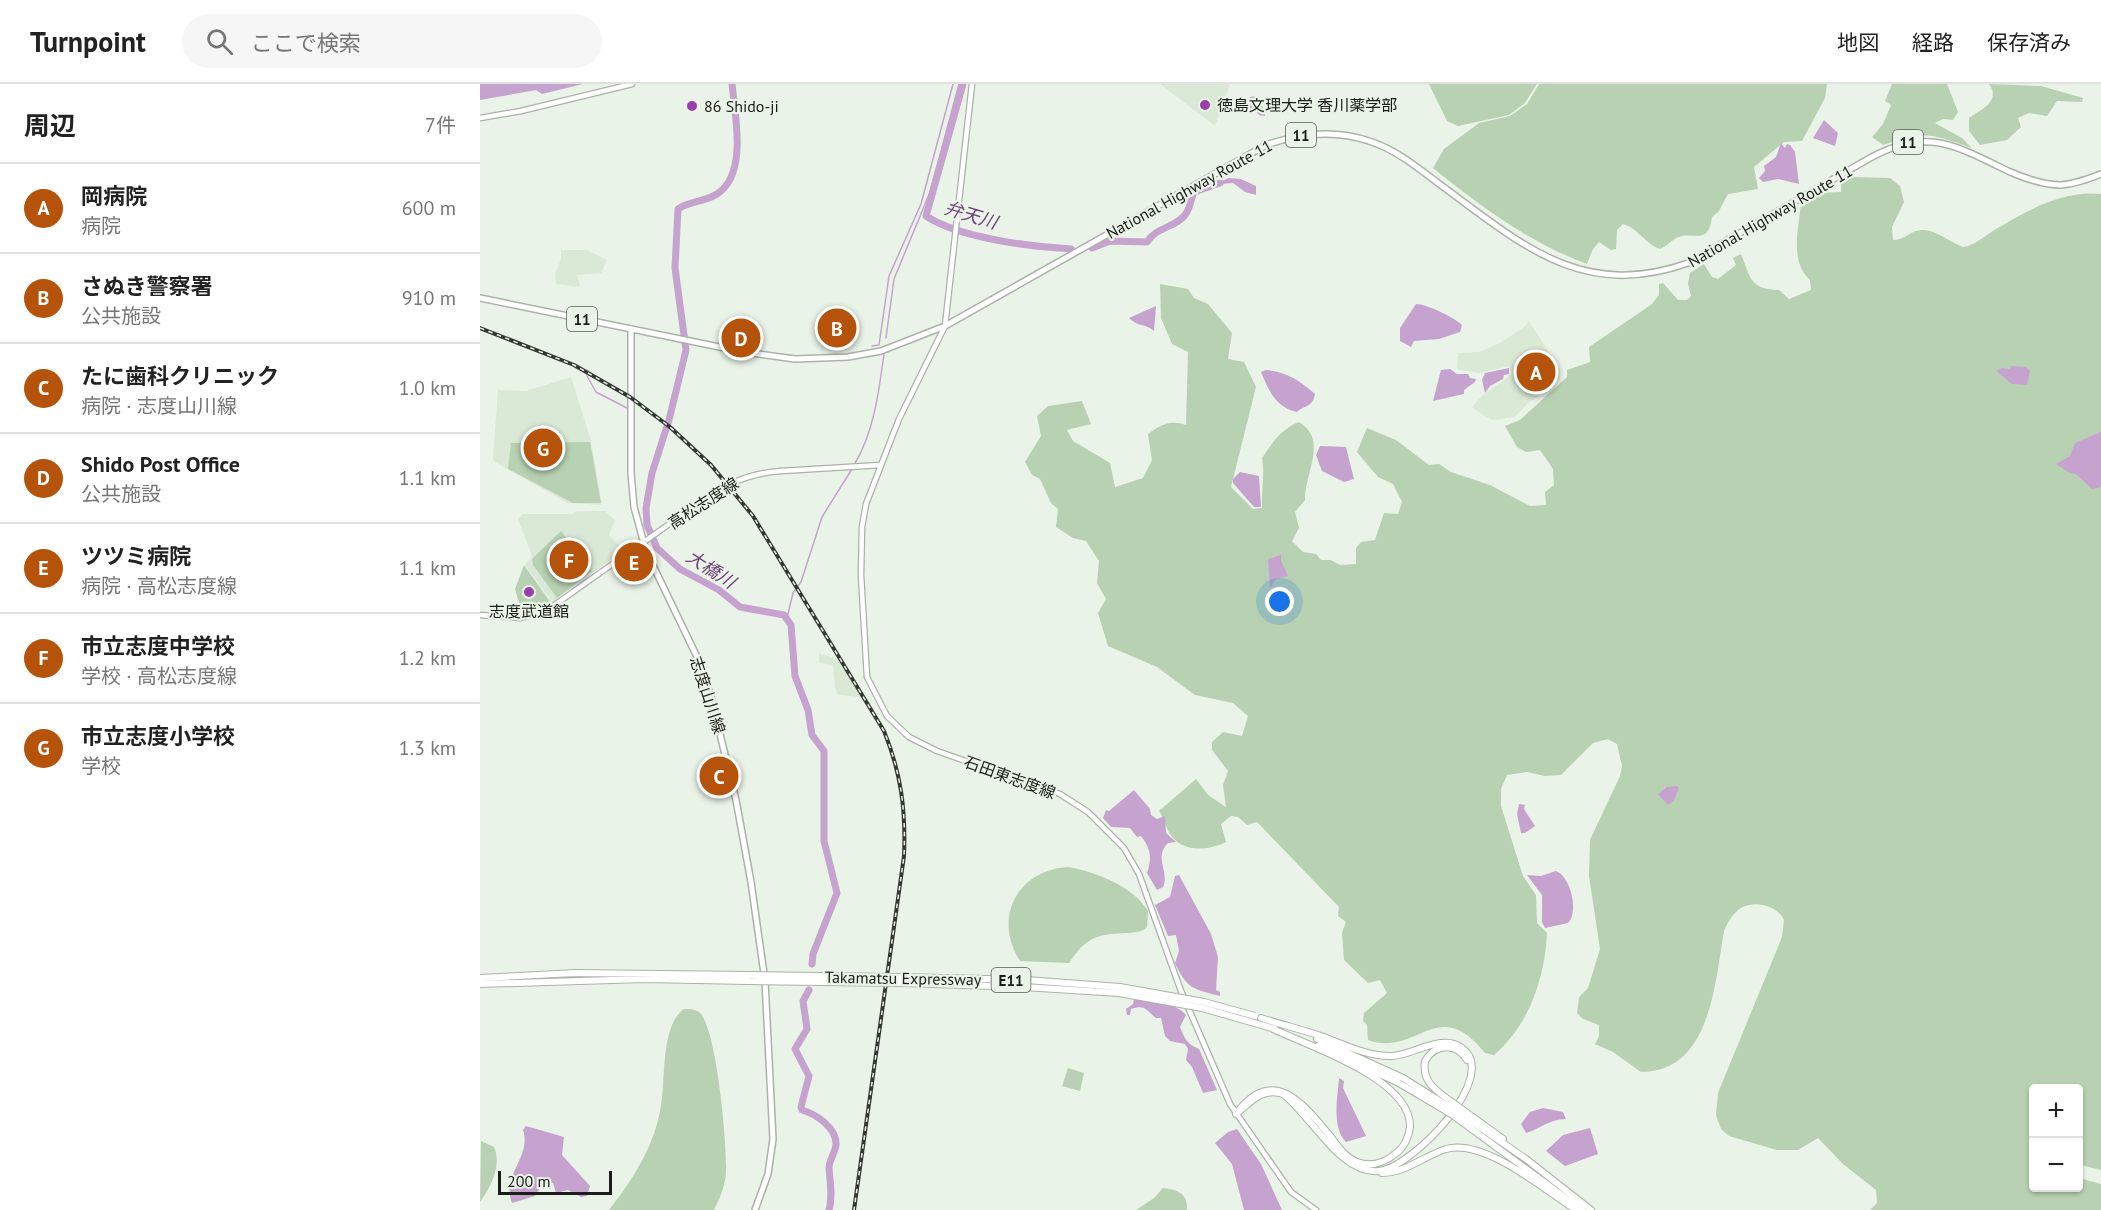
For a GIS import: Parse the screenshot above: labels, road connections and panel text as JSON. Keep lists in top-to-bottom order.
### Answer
{
  "streets": {
    "highway": ["Takamatsu Expressway", "E11"],
    "main road": [
      "11",
      "National Highway Route 11",
      "高松志度線",
      "志度山川線",
      "石田東志度線"
    ]
  },
  "crossings": [
    ["National Highway Route 11", "志度山川線"],
    ["National Highway Route 11", "石田東志度線"],
    ["高松志度線", "志度山川線"],
    ["高松志度線", "石田東志度線"],
    ["Takamatsu Expressway", "E11"]
  ],
  "water": ["弁天川", "大橋川"],
  "places": ["徳島文理大学 香川薬学部", "86 Shido-ji", "志度武道館"],
  "scale_bar": "200 m",
  "page": {
    "header": "Turnpoint",
    "search": "ここで検索",
    "nav": ["地図", "経路", "保存済み"],
    "heading": ["周辺", "7件"],
    "list": [
      {
        "mark": "A",
        "name": "岡病院",
        "note": "病院",
        "value": "600 m"
      },
      {
        "mark": "B",
        "name": "さぬき警察署",
        "note": "公共施設",
        "value": "910 m"
      },
      {
        "mark": "C",
        "name": "たに歯科クリニック",
        "note": "病院 · 志度山川線",
        "value": "1.0 km"
      },
      {
        "mark": "D",
        "name": "Shido Post Office",
        "note": "公共施設",
        "value": "1.1 km"
      },
      {
        "mark": "E",
        "name": "ツツミ病院",
        "note": "病院 · 高松志度線",
        "value": "1.1 km"
      },
      {
        "mark": "F",
        "name": "市立志度中学校",
        "note": "学校 · 高松志度線",
        "value": "1.2 km"
      },
      {
        "mark": "G",
        "name": "市立志度小学校",
        "note": "学校",
        "value": "1.3 km"
      }
    ],
    "pins": [
      "B",
      "D",
      "A",
      "G",
      "F",
      "E",
      "C"
    ],
    "map_buttons": ["+", "−"],
    "scale": "200 m"
  }
}
